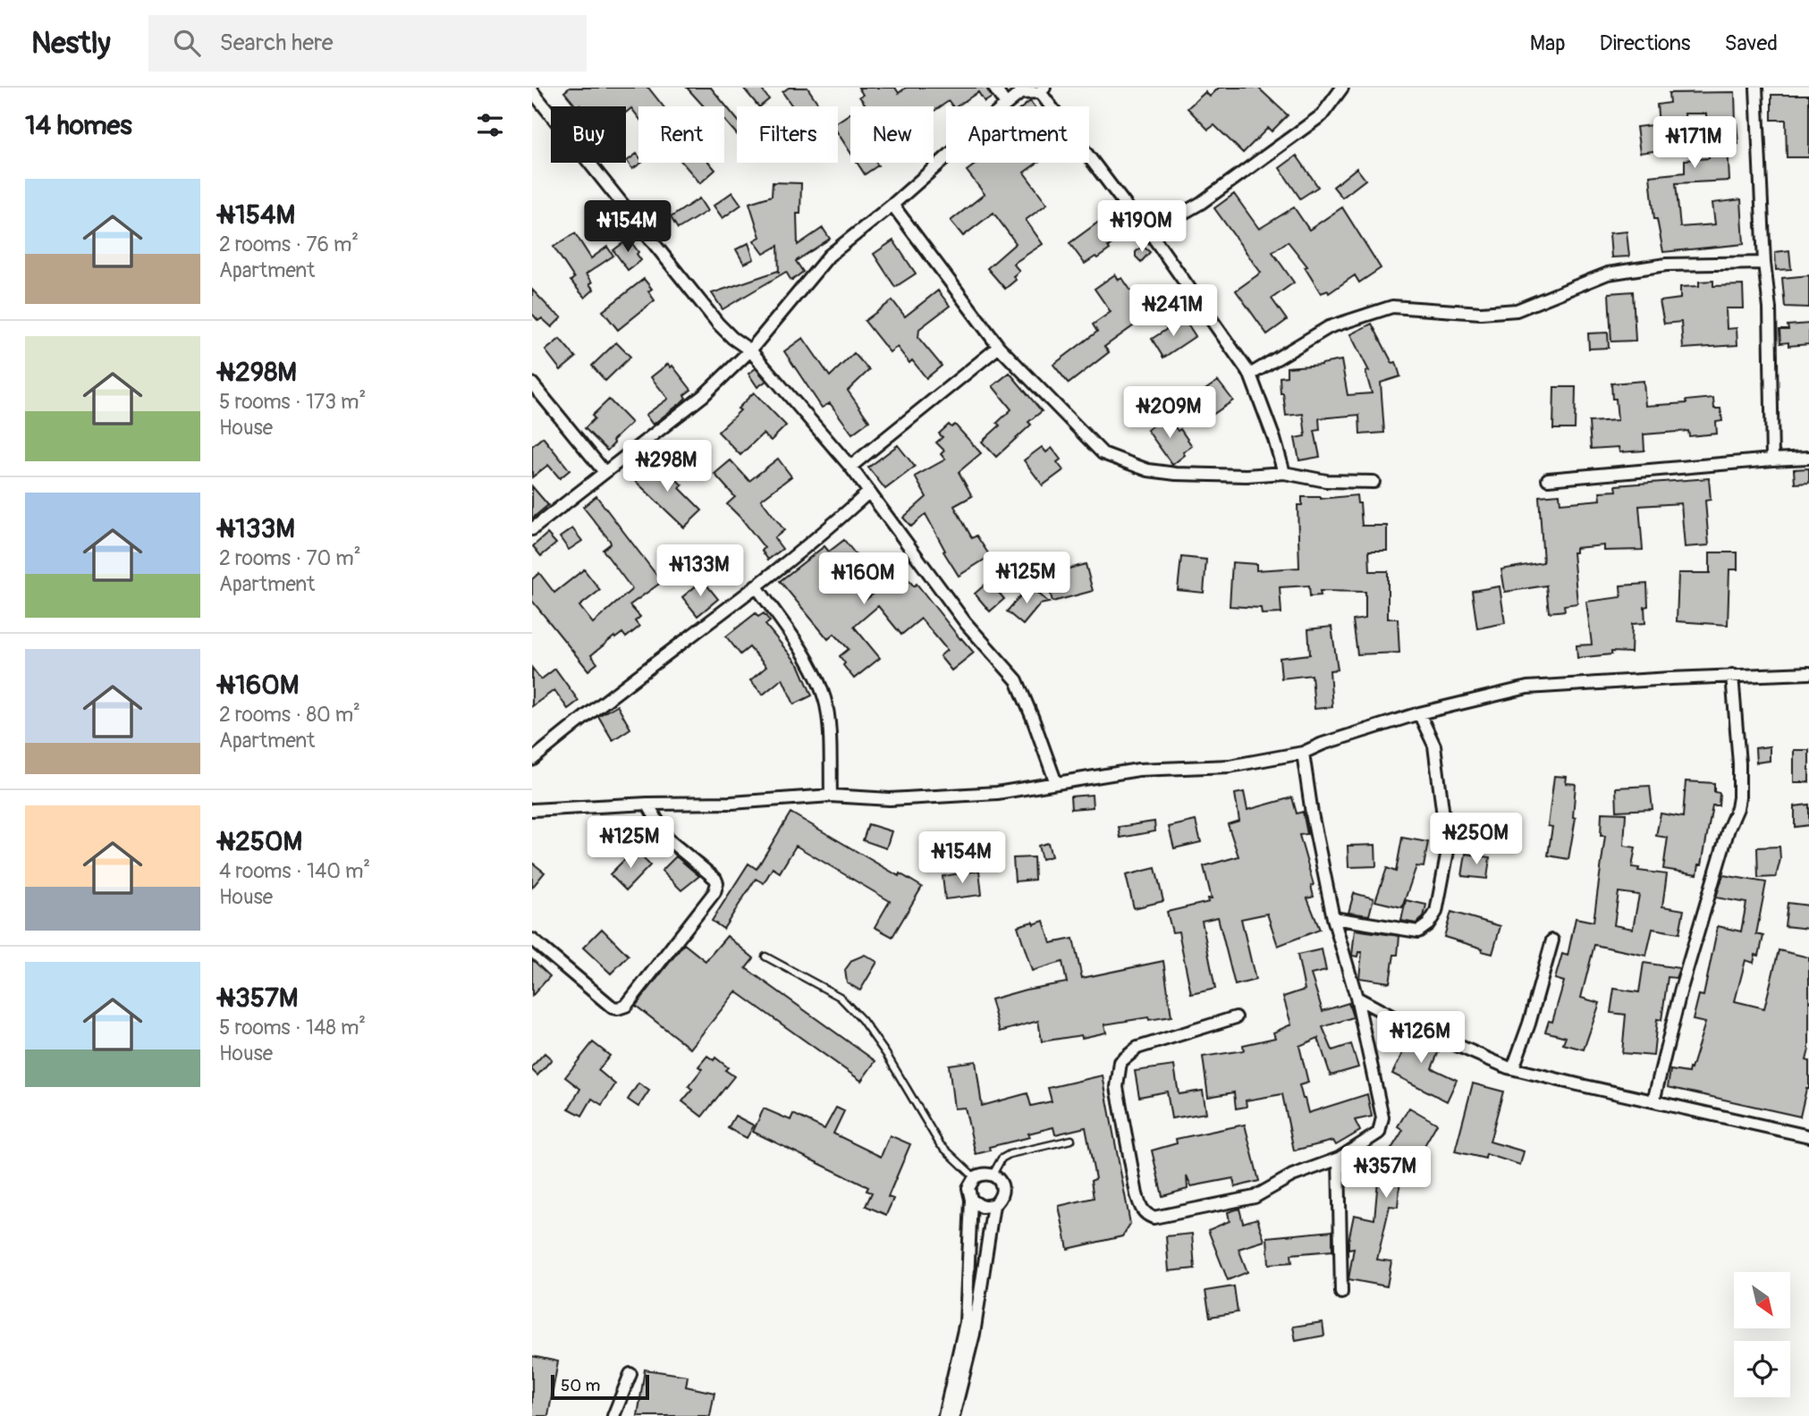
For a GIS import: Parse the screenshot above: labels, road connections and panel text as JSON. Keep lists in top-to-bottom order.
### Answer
{
  "scale_bar": "50 m",
  "north": "bottom right",
  "page": {
    "header": "Nestly",
    "search": "Search here",
    "nav": ["Map", "Directions", "Saved"],
    "heading": "14 homes",
    "chip": [
      "Buy",
      "Rent",
      "Filters",
      "New",
      "Apartment"
    ],
    "price": [
      "₦171M",
      "₦154M",
      "₦190M",
      "₦241M",
      "₦209M",
      "₦298M",
      "₦133M",
      "₦125M",
      "₦160M",
      "₦250M",
      "₦125M",
      "₦154M",
      "₦126M",
      "₦357M"
    ],
    "list": [
      {
        "name": "₦154M",
        "note": "2 rooms · 76 m² · Apartment"
      },
      {
        "name": "₦298M",
        "note": "5 rooms · 173 m² · House"
      },
      {
        "name": "₦133M",
        "note": "2 rooms · 70 m² · Apartment"
      },
      {
        "name": "₦160M",
        "note": "2 rooms · 80 m² · Apartment"
      },
      {
        "name": "₦250M",
        "note": "4 rooms · 140 m² · House"
      },
      {
        "name": "₦357M",
        "note": "5 rooms · 148 m² · House"
      }
    ],
    "scale": "50 m"
  }
}
